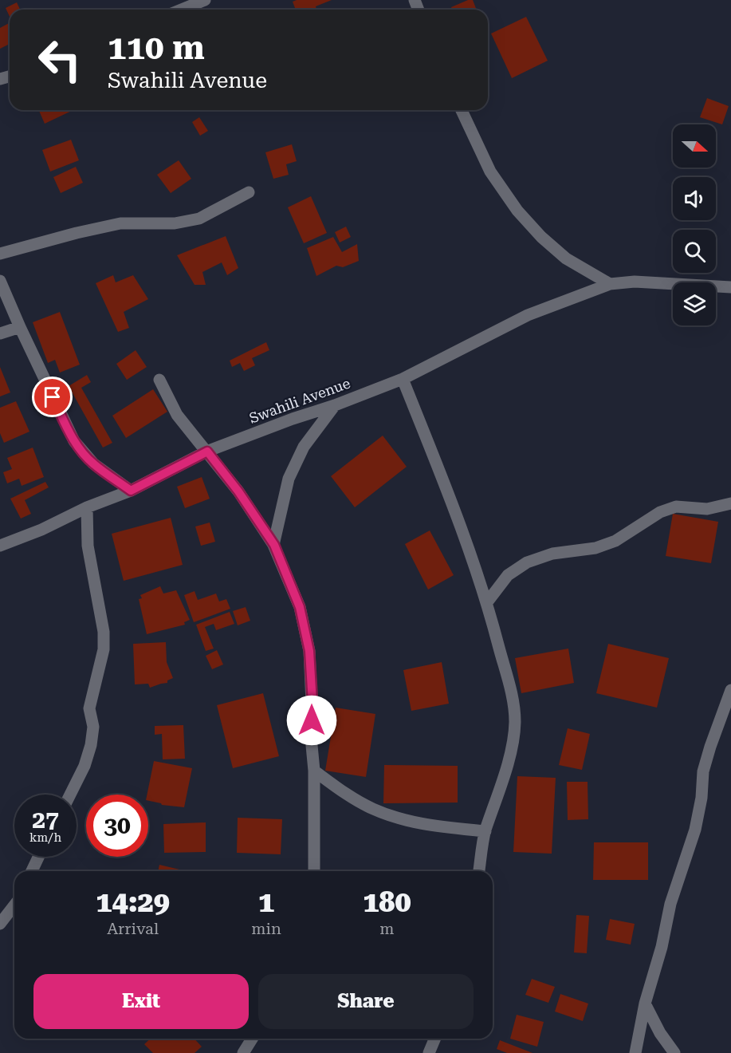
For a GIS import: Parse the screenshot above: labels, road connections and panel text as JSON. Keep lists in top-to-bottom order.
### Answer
{
  "streets": {
    "street": ["Swahili Avenue"]
  },
  "north": "right",
  "page": {
    "turn": ["110 m", "Swahili Avenue"],
    "speed": "27 km/h",
    "limit": "30",
    "eta": [
      "14:29",
      "Arrival",
      "1",
      "min",
      "180",
      "m"
    ],
    "buttons": ["Exit", "Share"]
  }
}
